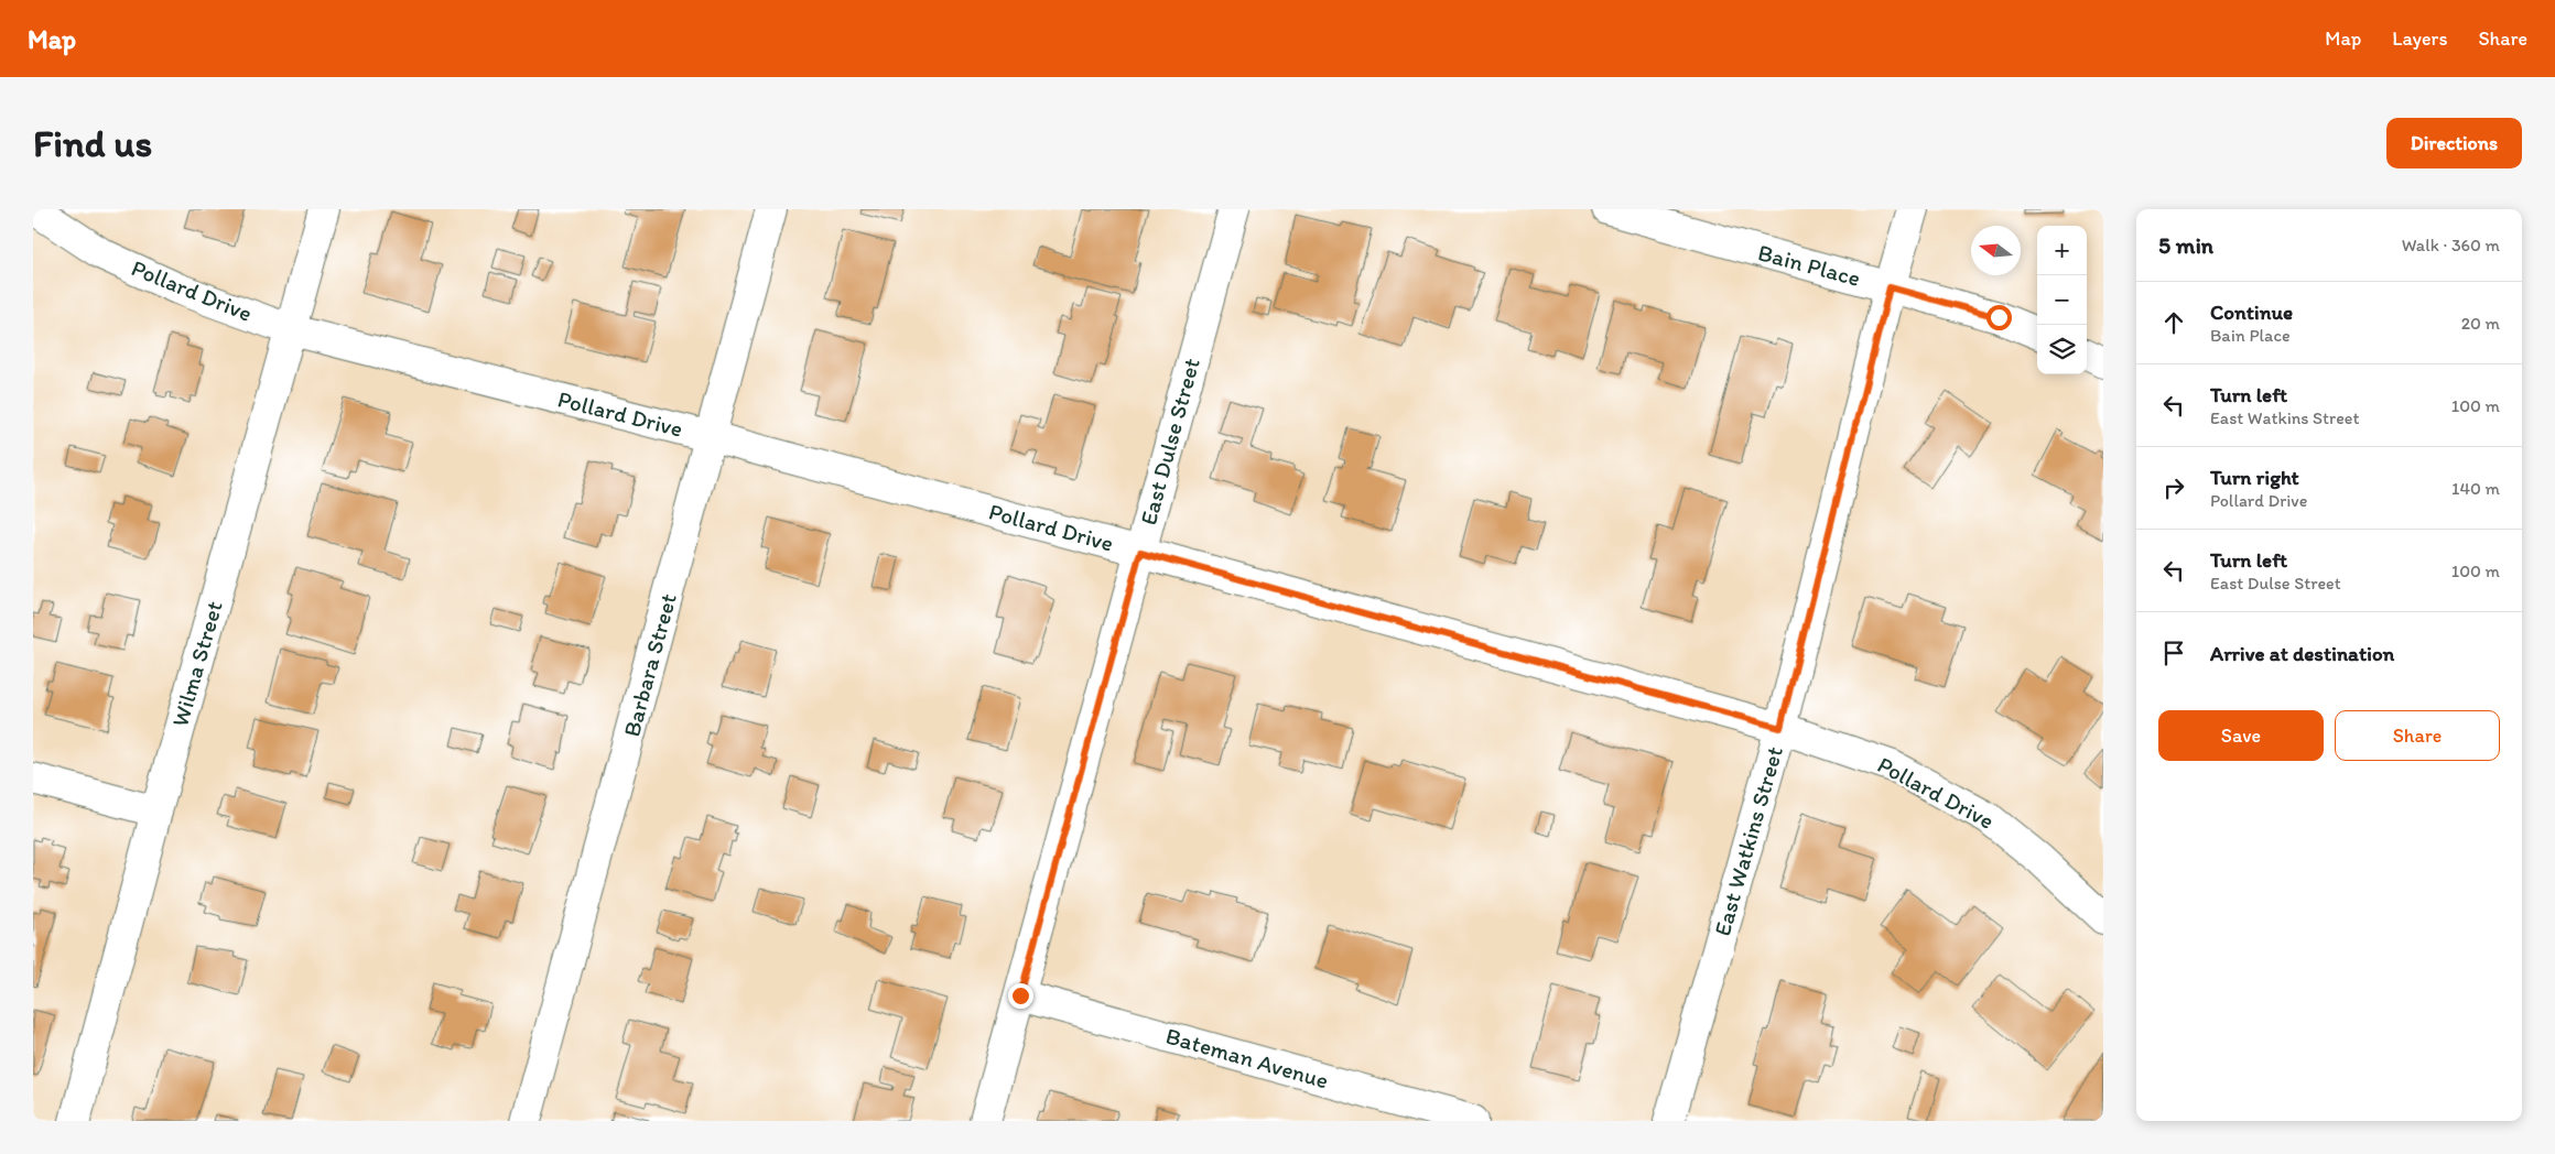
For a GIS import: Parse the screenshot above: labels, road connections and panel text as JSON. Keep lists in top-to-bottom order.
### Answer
{
  "streets": {
    "street": [
      "Bain Place",
      "Pollard Drive",
      "East Dulse Street",
      "Wilma Street",
      "Barbara Street",
      "East Watkins Street",
      "Bateman Avenue"
    ]
  },
  "crossings": [
    ["Bain Place", "East Watkins Street"],
    ["Pollard Drive", "East Dulse Street"],
    ["Pollard Drive", "Wilma Street"],
    ["Pollard Drive", "Barbara Street"],
    ["Pollard Drive", "East Watkins Street"],
    ["East Dulse Street", "Bateman Avenue"]
  ],
  "north": "left",
  "page": {
    "header": "Map",
    "nav": ["Map", "Layers", "Share"],
    "buttons": [
      "Directions",
      ["Save", "Share"]
    ],
    "title": "Find us",
    "heading": ["5 min", "Walk · 360 m"],
    "map_buttons": ["+", "−"],
    "list": [
      ["Continue", "Bain Place", "20 m"],
      ["Turn left", "East Watkins Street", "100 m"],
      ["Turn right", "Pollard Drive", "140 m"],
      ["Turn left", "East Dulse Street", "100 m"],
      "Arrive at destination"
    ]
  }
}
